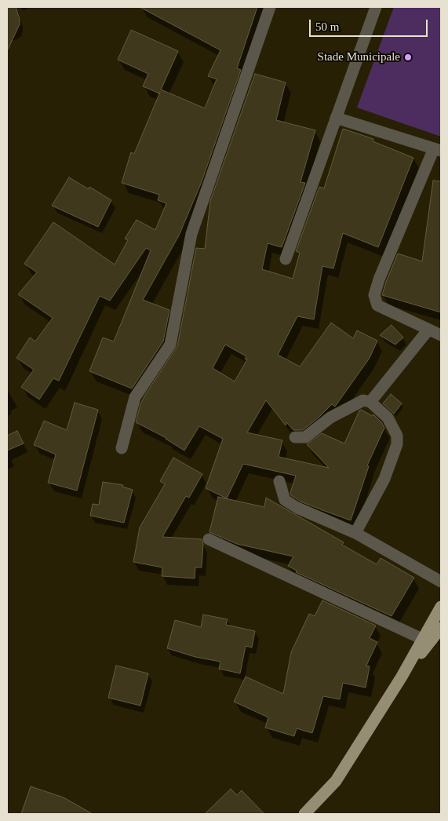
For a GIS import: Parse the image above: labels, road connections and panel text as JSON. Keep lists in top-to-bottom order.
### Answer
{
  "places": ["Stade Municipale"],
  "scale_bar": "50 m"
}
